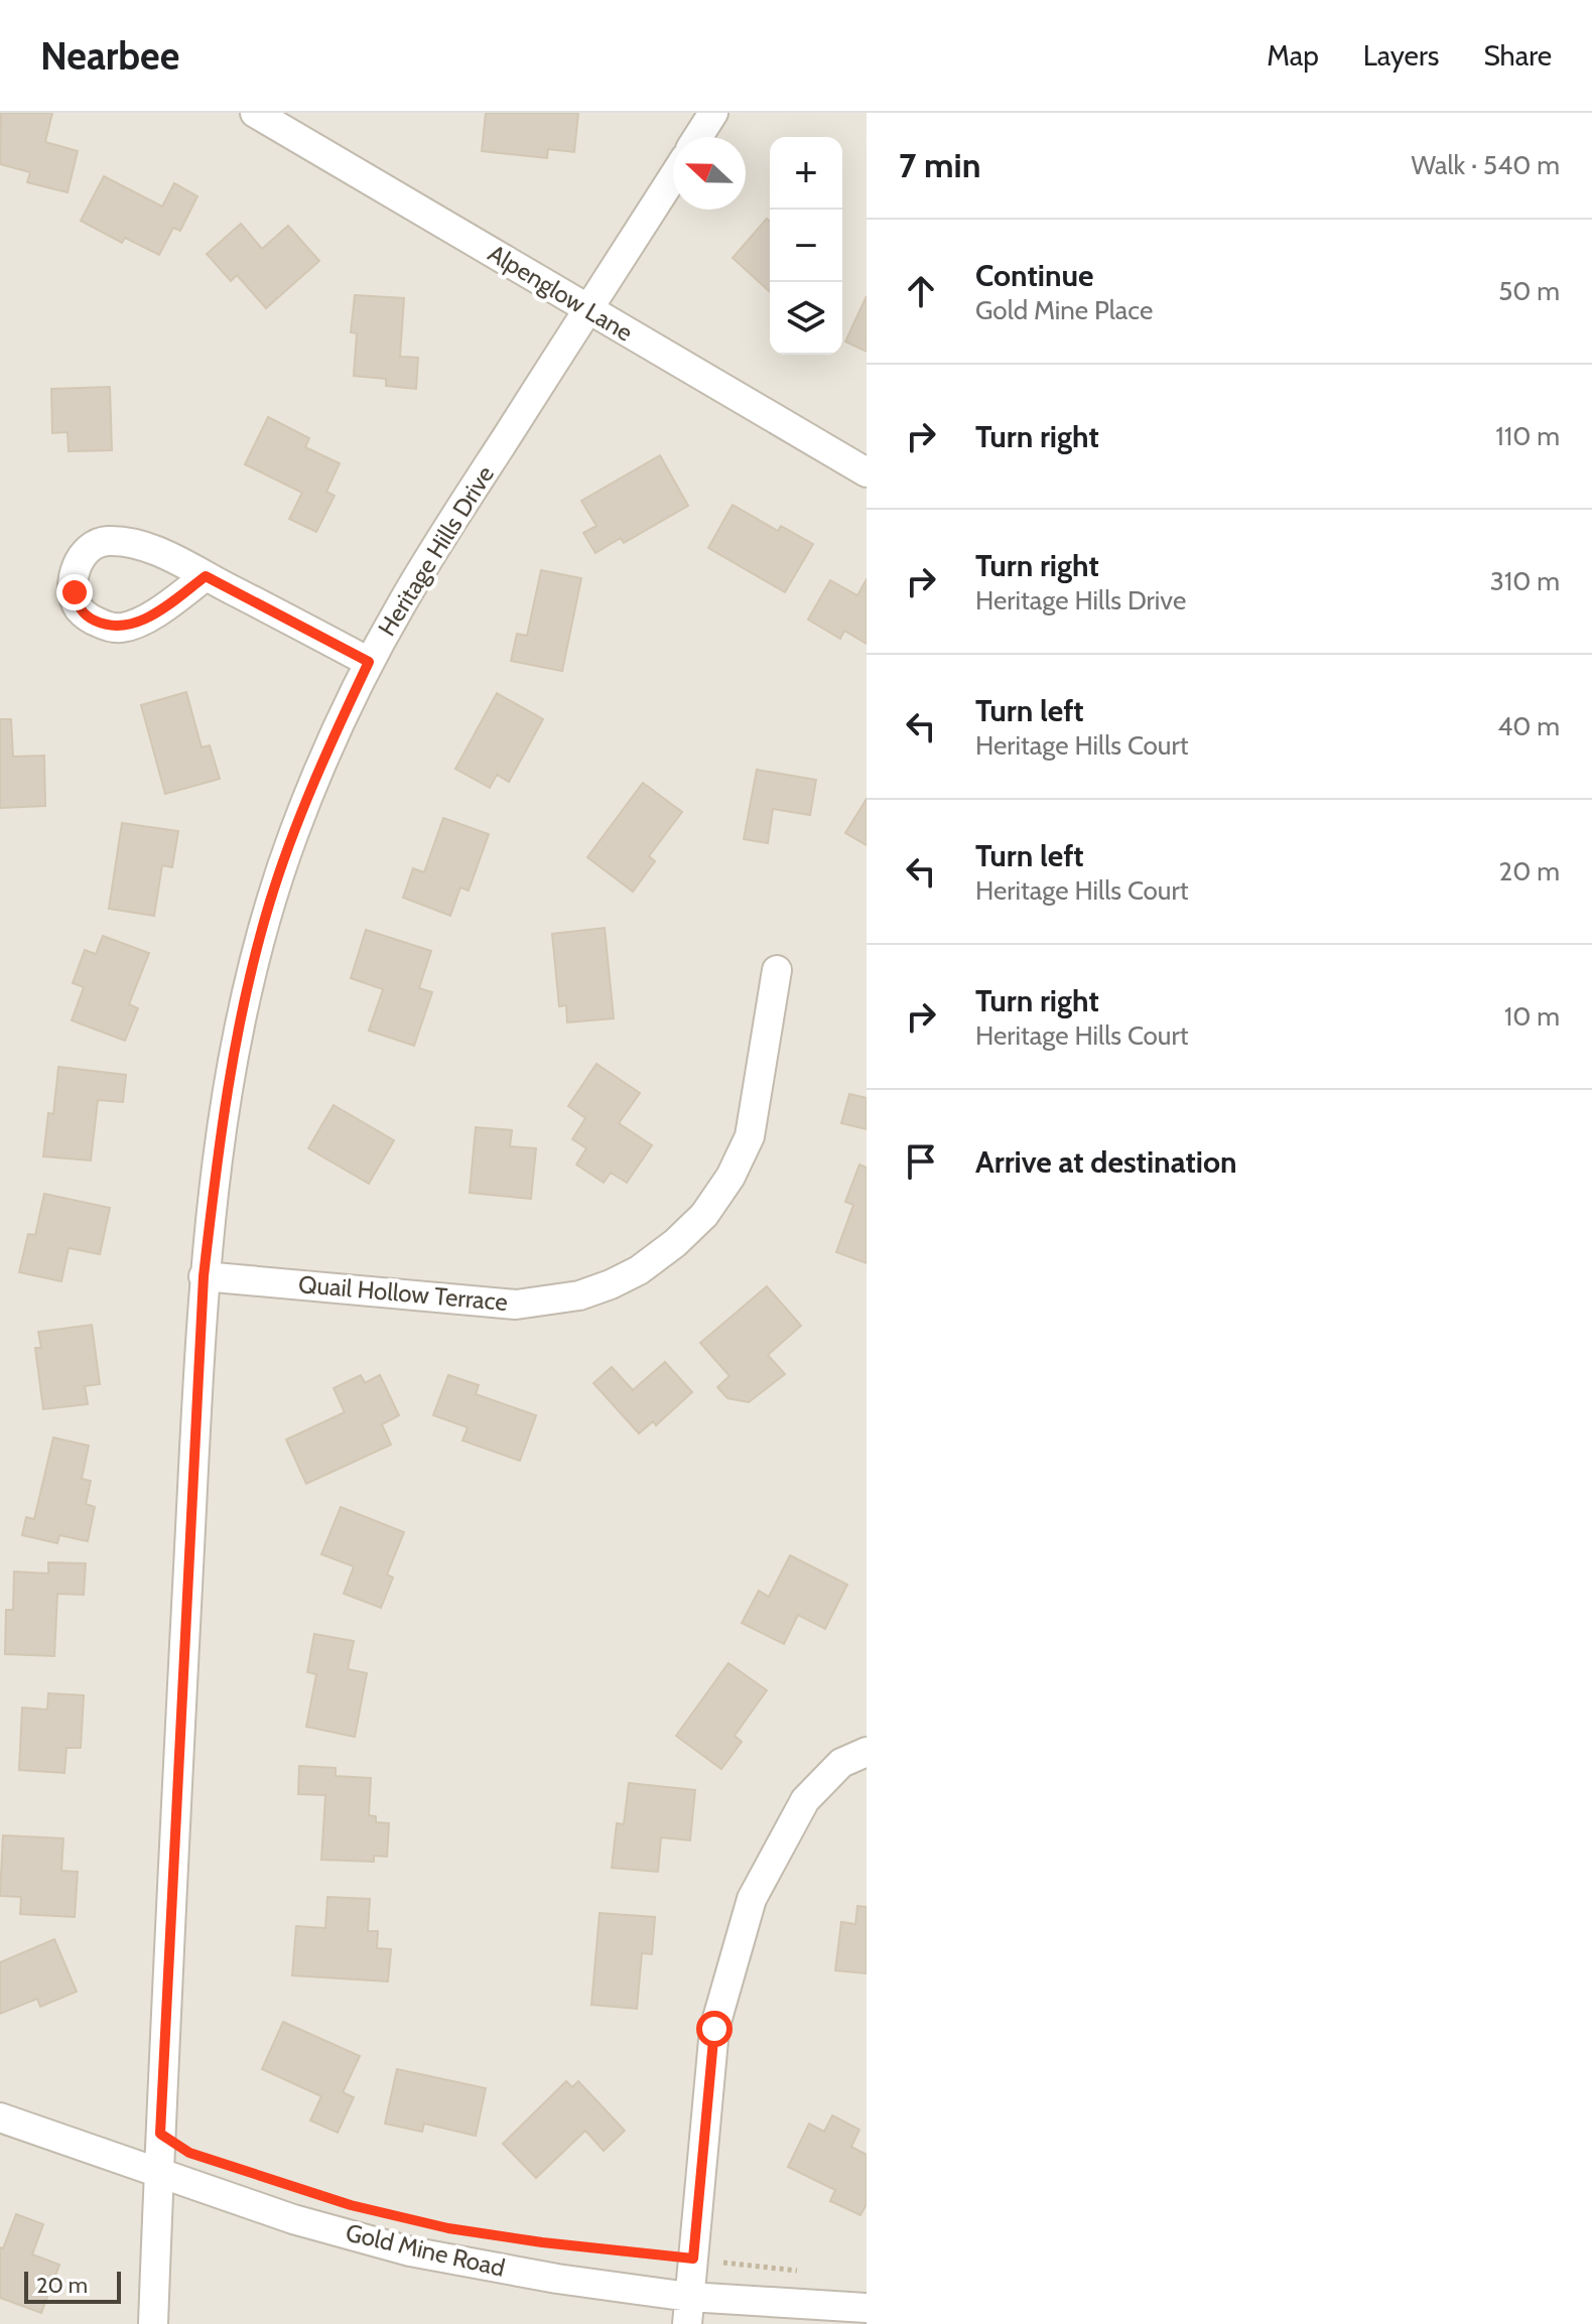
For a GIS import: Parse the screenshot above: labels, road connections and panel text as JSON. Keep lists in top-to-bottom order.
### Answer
{
  "streets": {
    "street": [
      "Alpenglow Lane",
      "Heritage Hills Drive",
      "Quail Hollow Terrace",
      "Gold Mine Road"
    ]
  },
  "crossings": [
    ["Alpenglow Lane", "Heritage Hills Drive"],
    ["Heritage Hills Drive", "Quail Hollow Terrace"],
    ["Heritage Hills Drive", "Gold Mine Road"]
  ],
  "scale_bar": "20 m",
  "north": "left",
  "page": {
    "header": "Nearbee",
    "nav": ["Map", "Layers", "Share"],
    "heading": ["7 min", "Walk · 540 m"],
    "map_buttons": ["+", "−"],
    "list": [
      ["Continue", "Gold Mine Place", "50 m"],
      ["Turn right", "110 m"],
      ["Turn right", "Heritage Hills Drive", "310 m"],
      ["Turn left", "Heritage Hills Court", "40 m"],
      ["Turn left", "Heritage Hills Court", "20 m"],
      ["Turn right", "Heritage Hills Court", "10 m"],
      "Arrive at destination"
    ],
    "scale": "20 m"
  }
}
